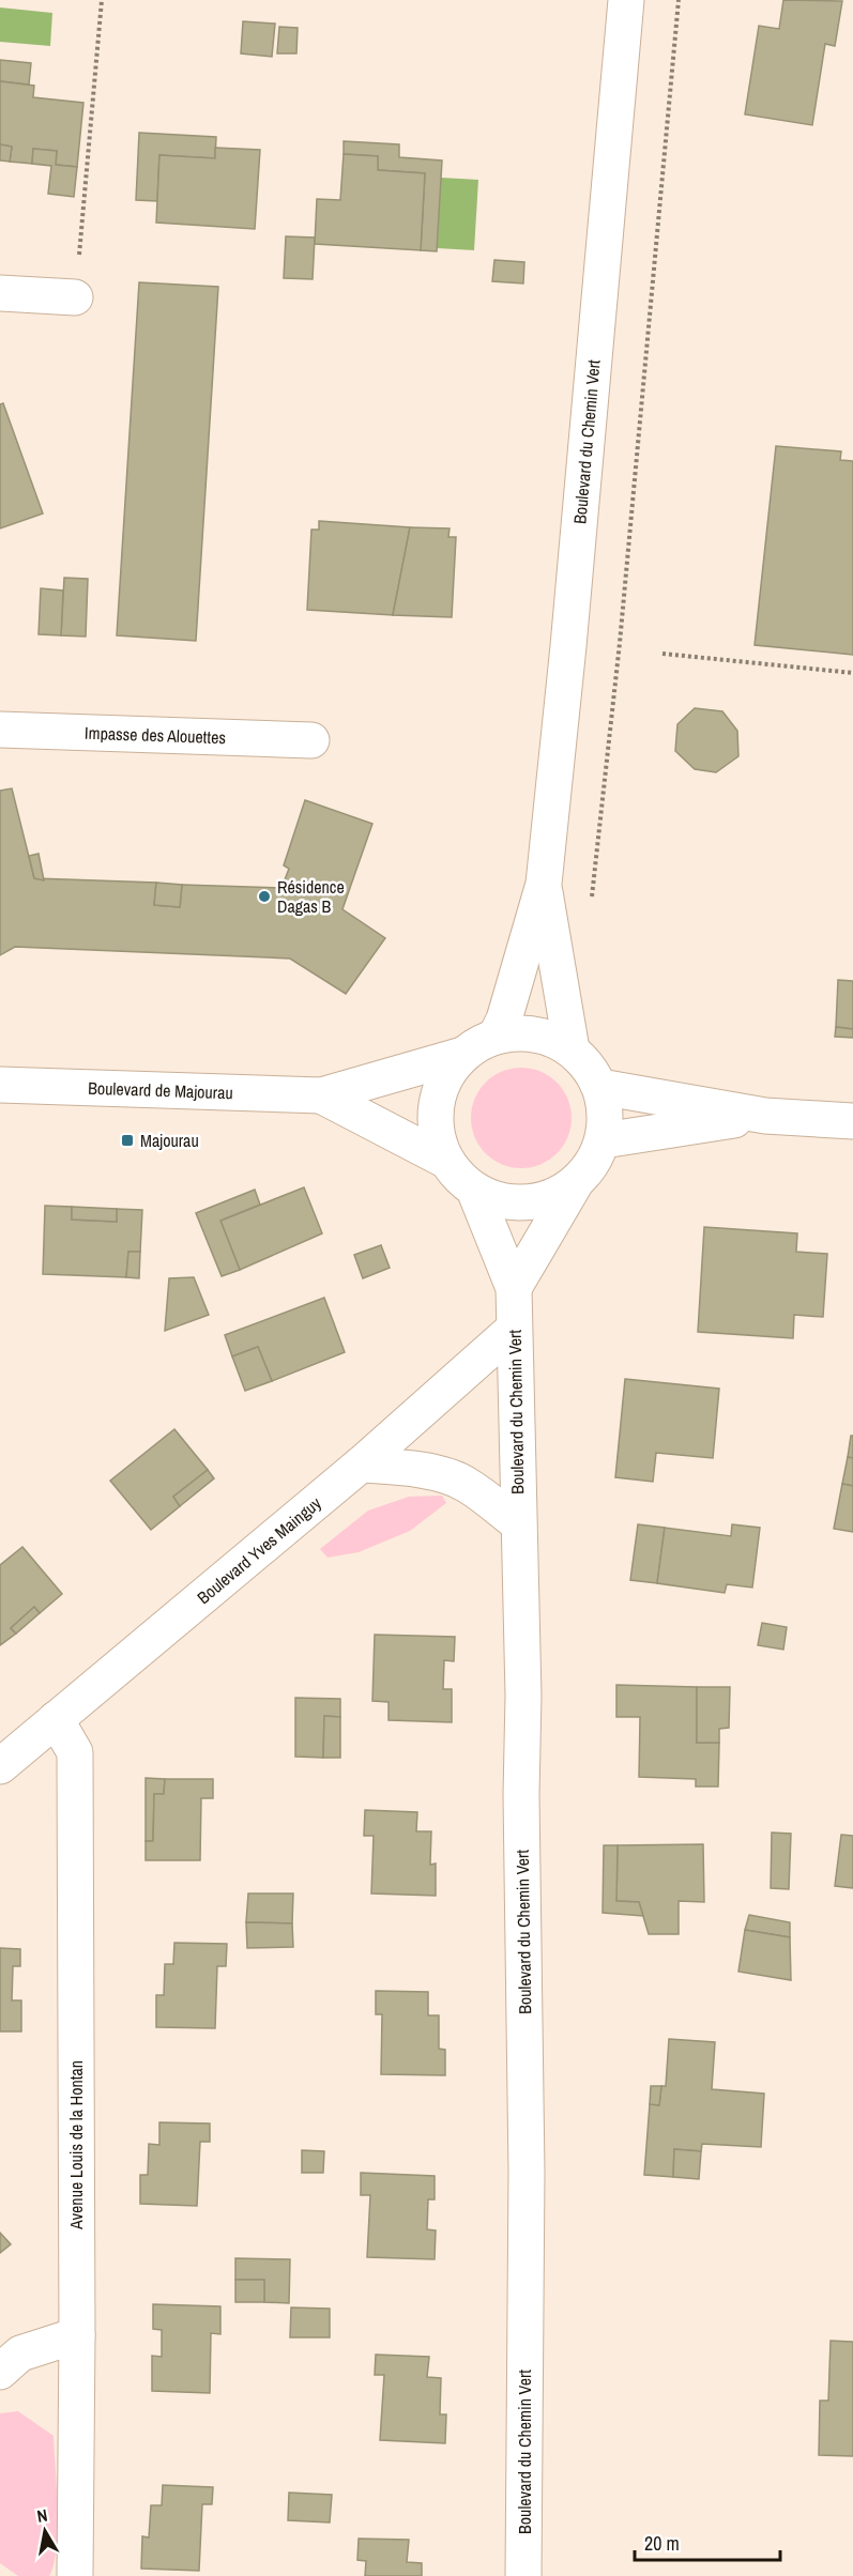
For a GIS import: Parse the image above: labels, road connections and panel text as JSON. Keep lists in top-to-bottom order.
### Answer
{
  "streets": {
    "street": [
      "Boulevard du Chemin Vert",
      "Impasse des Alouettes",
      "Boulevard de Majourau",
      "Boulevard Yves Mainguy",
      "Avenue Louis de la Hontan"
    ]
  },
  "crossings": [
    ["Boulevard du Chemin Vert", "Boulevard de Majourau"],
    ["Boulevard du Chemin Vert", "Boulevard Yves Mainguy"],
    ["Boulevard Yves Mainguy", "Avenue Louis de la Hontan"]
  ],
  "places": {
    "other": ["Résidence Dagas B"],
    "transit": ["Majourau"]
  },
  "scale_bar": "20 m",
  "north": "top"
}
